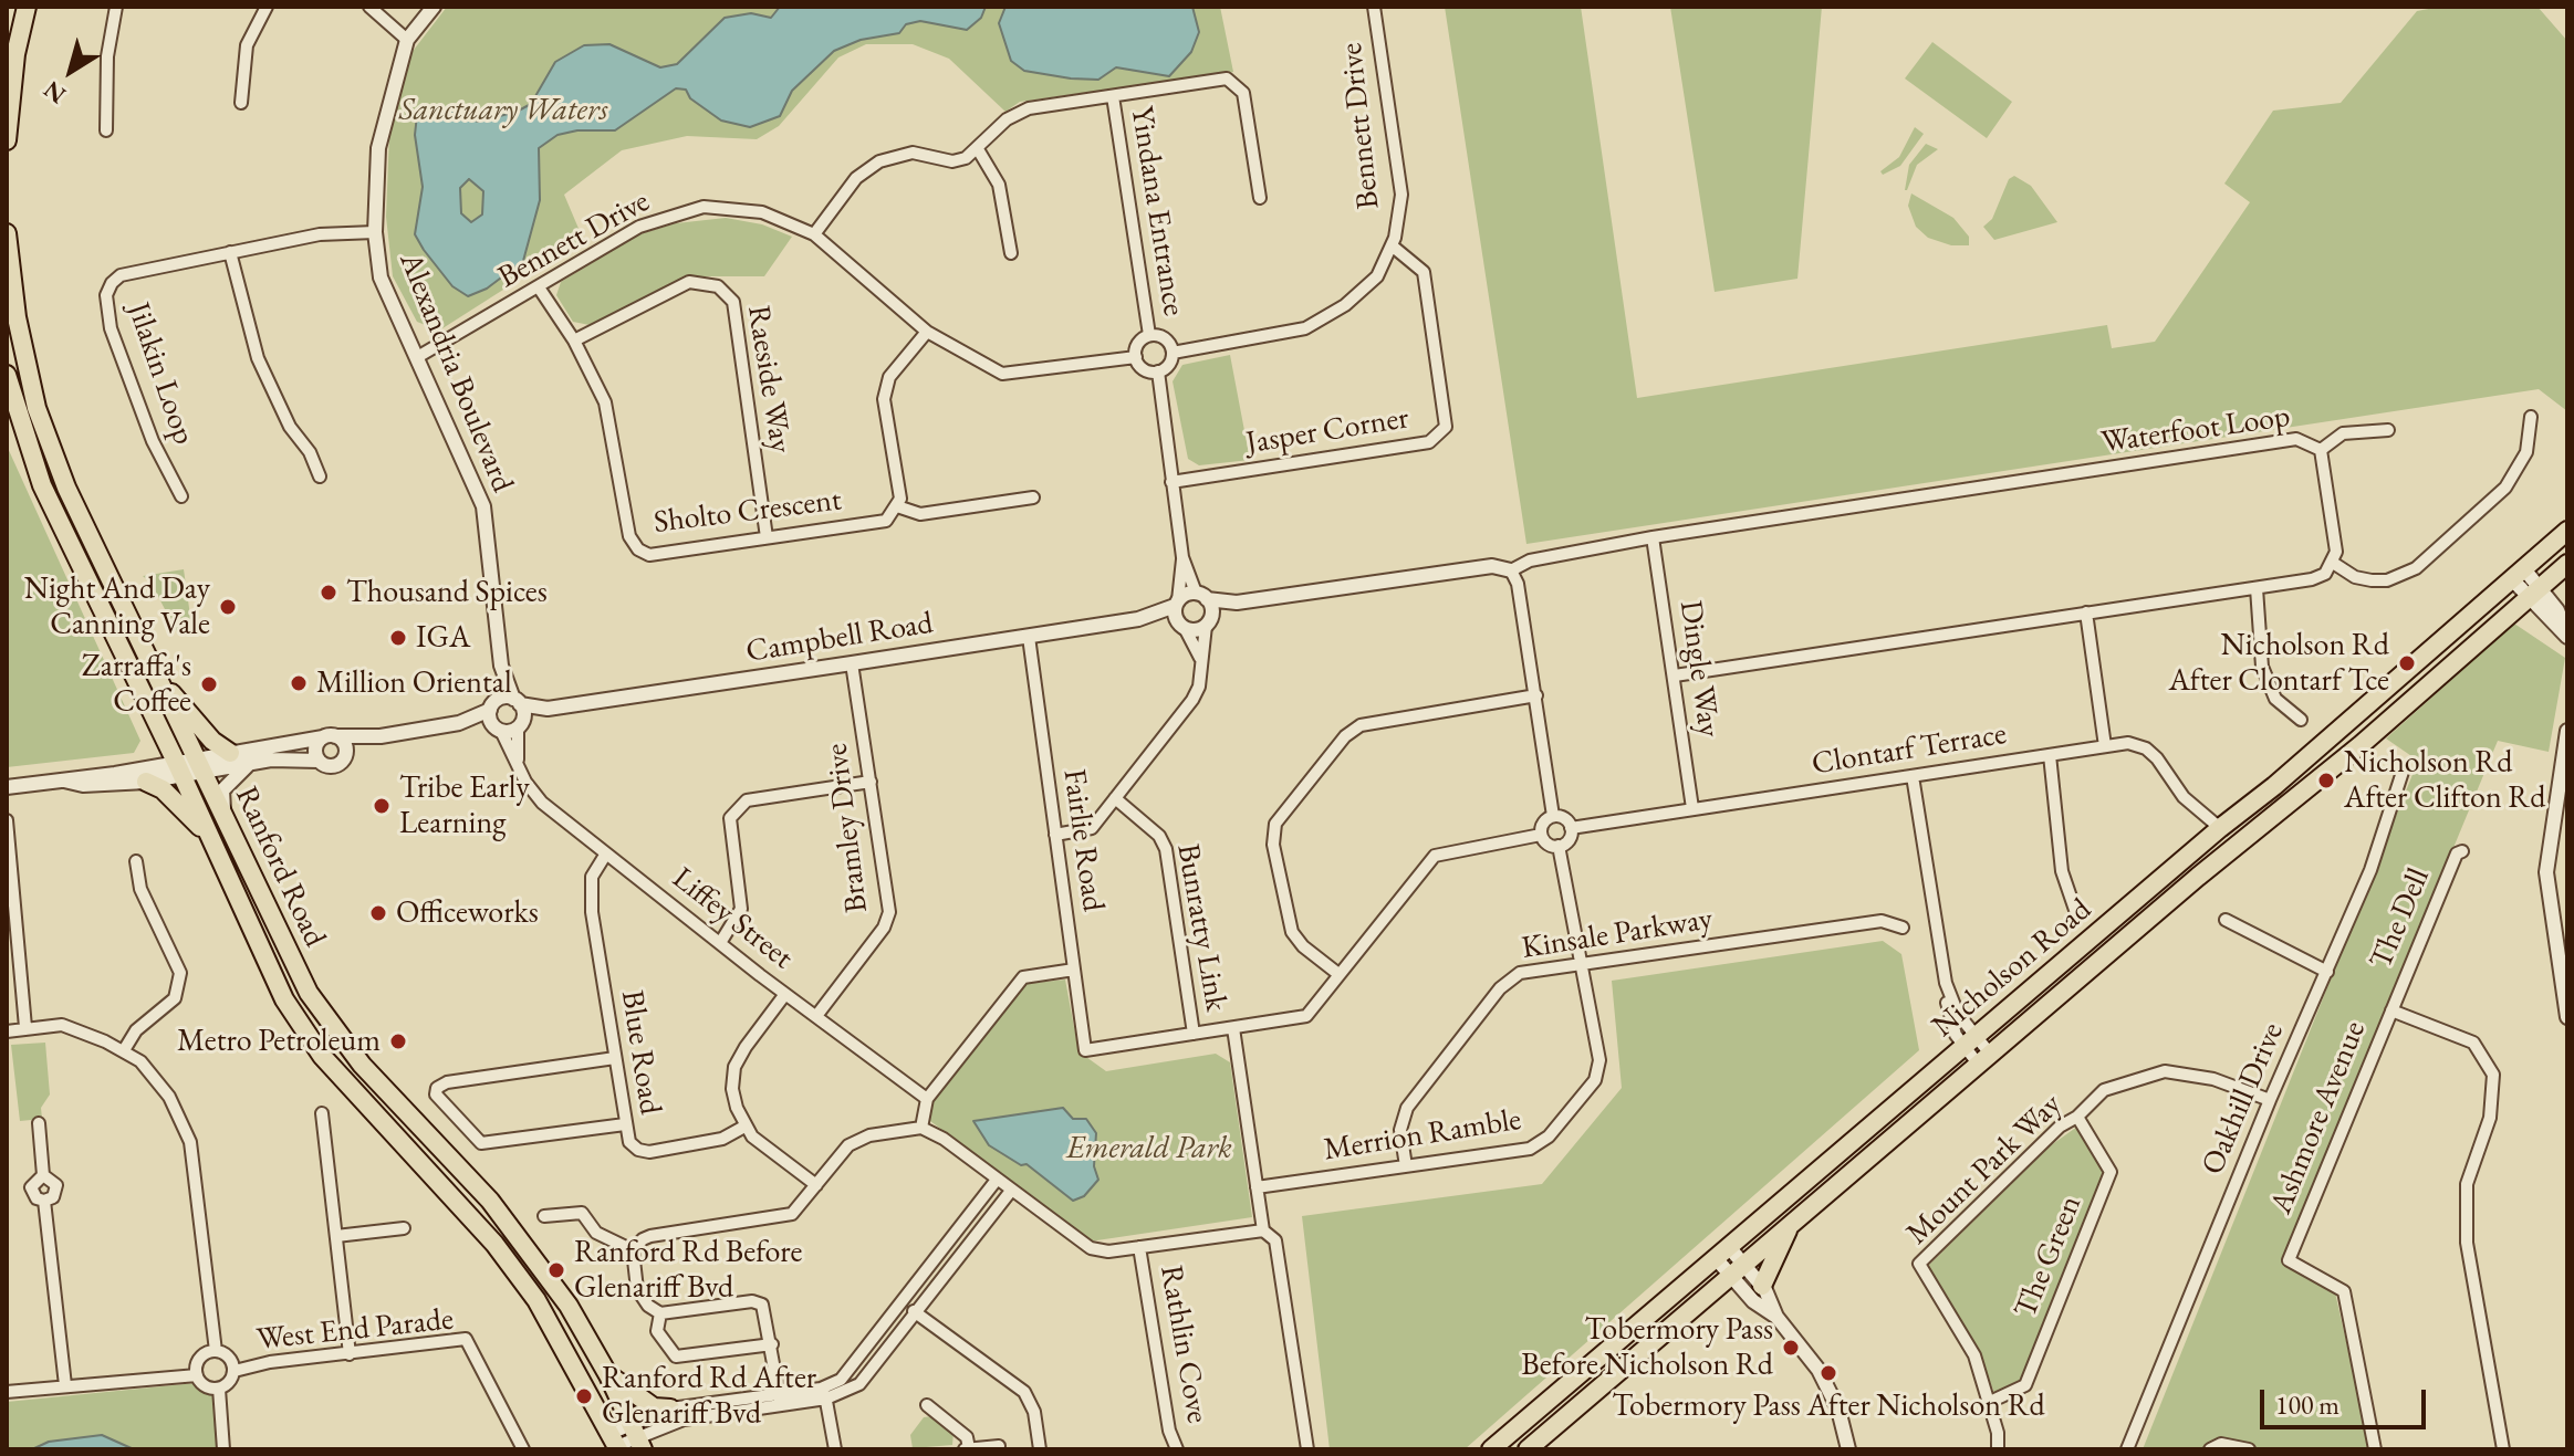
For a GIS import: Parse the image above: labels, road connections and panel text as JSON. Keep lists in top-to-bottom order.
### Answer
{
  "streets": {
    "main road": ["Ranford Road", "Nicholson Road"],
    "street": [
      "Bennett Drive",
      "Yindana Entrance",
      "Alexandria Boulevard",
      "Jilakin Loop",
      "Raeside Way",
      "Waterfoot Loop",
      "Jasper Corner",
      "Sholto Crescent",
      "Campbell Road",
      "Dingle Way",
      "Clontarf Terrace",
      "Bramley Drive",
      "Fairlie Road",
      "Liffey Street",
      "The Dell",
      "Bunratty Link",
      "Kinsale Parkway",
      "Blue Road",
      "Oakhill Drive",
      "Ashmore Avenue",
      "Merrion Ramble",
      "Mount Park Way",
      "The Green",
      "West End Parade",
      "Rathlin Cove"
    ]
  },
  "crossings": [
    ["Bennett Drive", "Yindana Entrance"],
    ["Bennett Drive", "Alexandria Boulevard"],
    ["Bennett Drive", "Jasper Corner"],
    ["Bennett Drive", "Sholto Crescent"],
    ["Alexandria Boulevard", "Jilakin Loop"],
    ["Alexandria Boulevard", "Campbell Road"],
    ["Alexandria Boulevard", "Liffey Street"],
    ["Raeside Way", "Sholto Crescent"],
    ["Waterfoot Loop", "Campbell Road"],
    ["Waterfoot Loop", "Dingle Way"],
    ["Campbell Road", "Bramley Drive"],
    ["Campbell Road", "Fairlie Road"],
    ["Campbell Road", "Ranford Road"],
    ["Campbell Road", "Liffey Street"],
    ["Dingle Way", "Clontarf Terrace"],
    ["Clontarf Terrace", "Nicholson Road"],
    ["Clontarf Terrace", "Merrion Ramble"],
    ["Bramley Drive", "Liffey Street"],
    ["Fairlie Road", "Bunratty Link"],
    ["Liffey Street", "Blue Road"],
    ["The Dell", "Ashmore Avenue"],
    ["Kinsale Parkway", "Merrion Ramble"],
    ["Oakhill Drive", "Mount Park Way"],
    ["Mount Park Way", "The Green"]
  ],
  "parks": ["Sanctuary Waters", "Emerald Park"],
  "places": [
    "Thousand Spices",
    "Night And Day Canning Vale",
    "IGA",
    "Nicholson Rd After Clontarf Tce",
    "Million Oriental",
    "Zarraffa's Coffee",
    "Nicholson Rd After Clifton Rd",
    "Tribe Early Learning",
    "Officeworks",
    "Metro Petroleum",
    "Ranford Rd Before Glenariff Bvd",
    "Tobermory Pass Before Nicholson Rd",
    "Tobermory Pass After Nicholson Rd",
    "Ranford Rd After Glenariff Bvd"
  ],
  "scale_bar": "100 m",
  "north": "bottom left"
}
